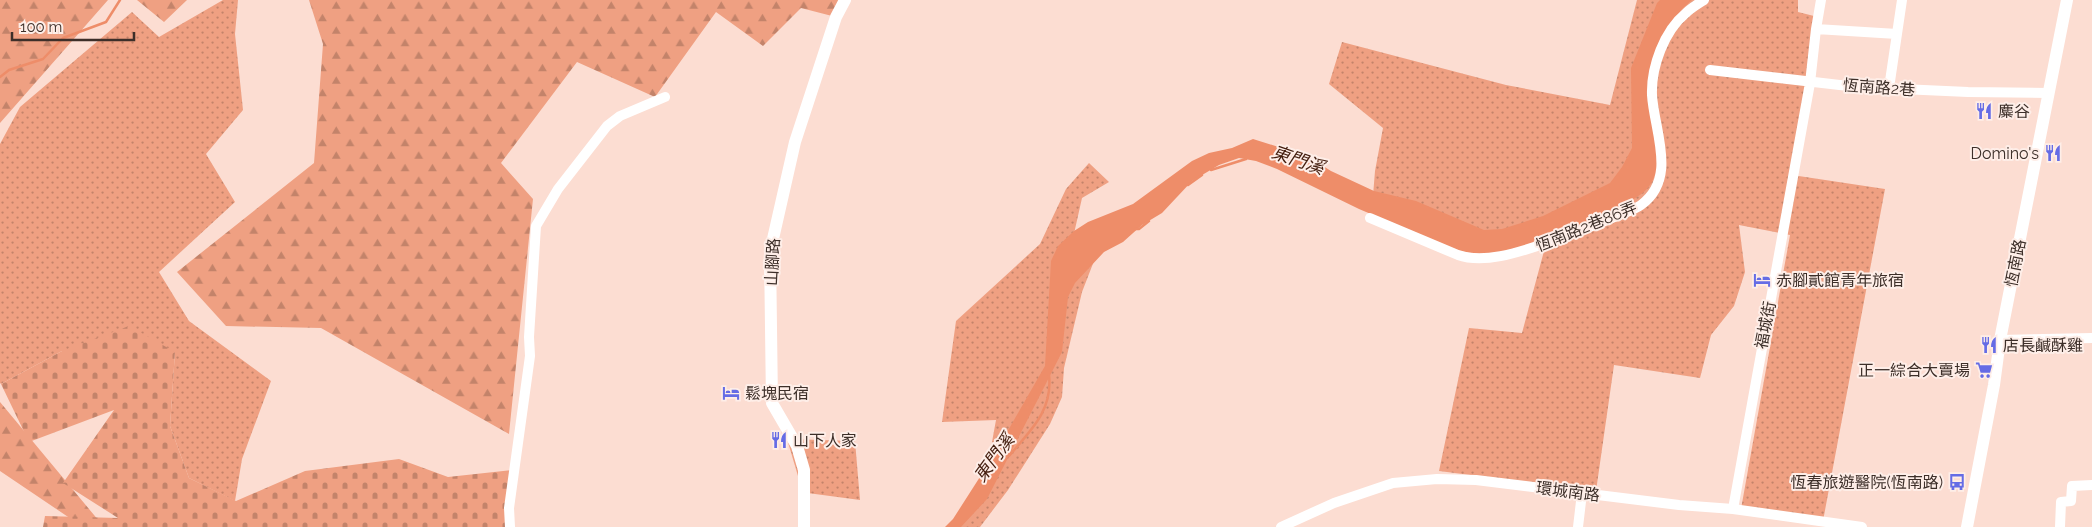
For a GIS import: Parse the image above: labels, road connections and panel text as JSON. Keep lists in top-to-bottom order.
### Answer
{
  "streets": {
    "street": [
      "恆南路2巷",
      "恆南路2巷86弄",
      "山腳路",
      "恆南路",
      "福城街",
      "環城南路"
    ]
  },
  "crossings": [
    ["恆南路2巷", "恆南路"],
    ["恆南路2巷", "福城街"],
    ["福城街", "環城南路"]
  ],
  "water": ["東門溪"],
  "places": {
    "restaurant": [
      "麋谷",
      "Domino's",
      "店長鹹酥雞",
      "山下人家"
    ],
    "hotel": ["赤腳貳館青年旅宿", "鬆塊民宿"],
    "supermarket": ["正一綜合大賣場"],
    "bus stop": ["恆春旅遊醫院(恆南路)"]
  },
  "scale_bar": "100 m"
}
